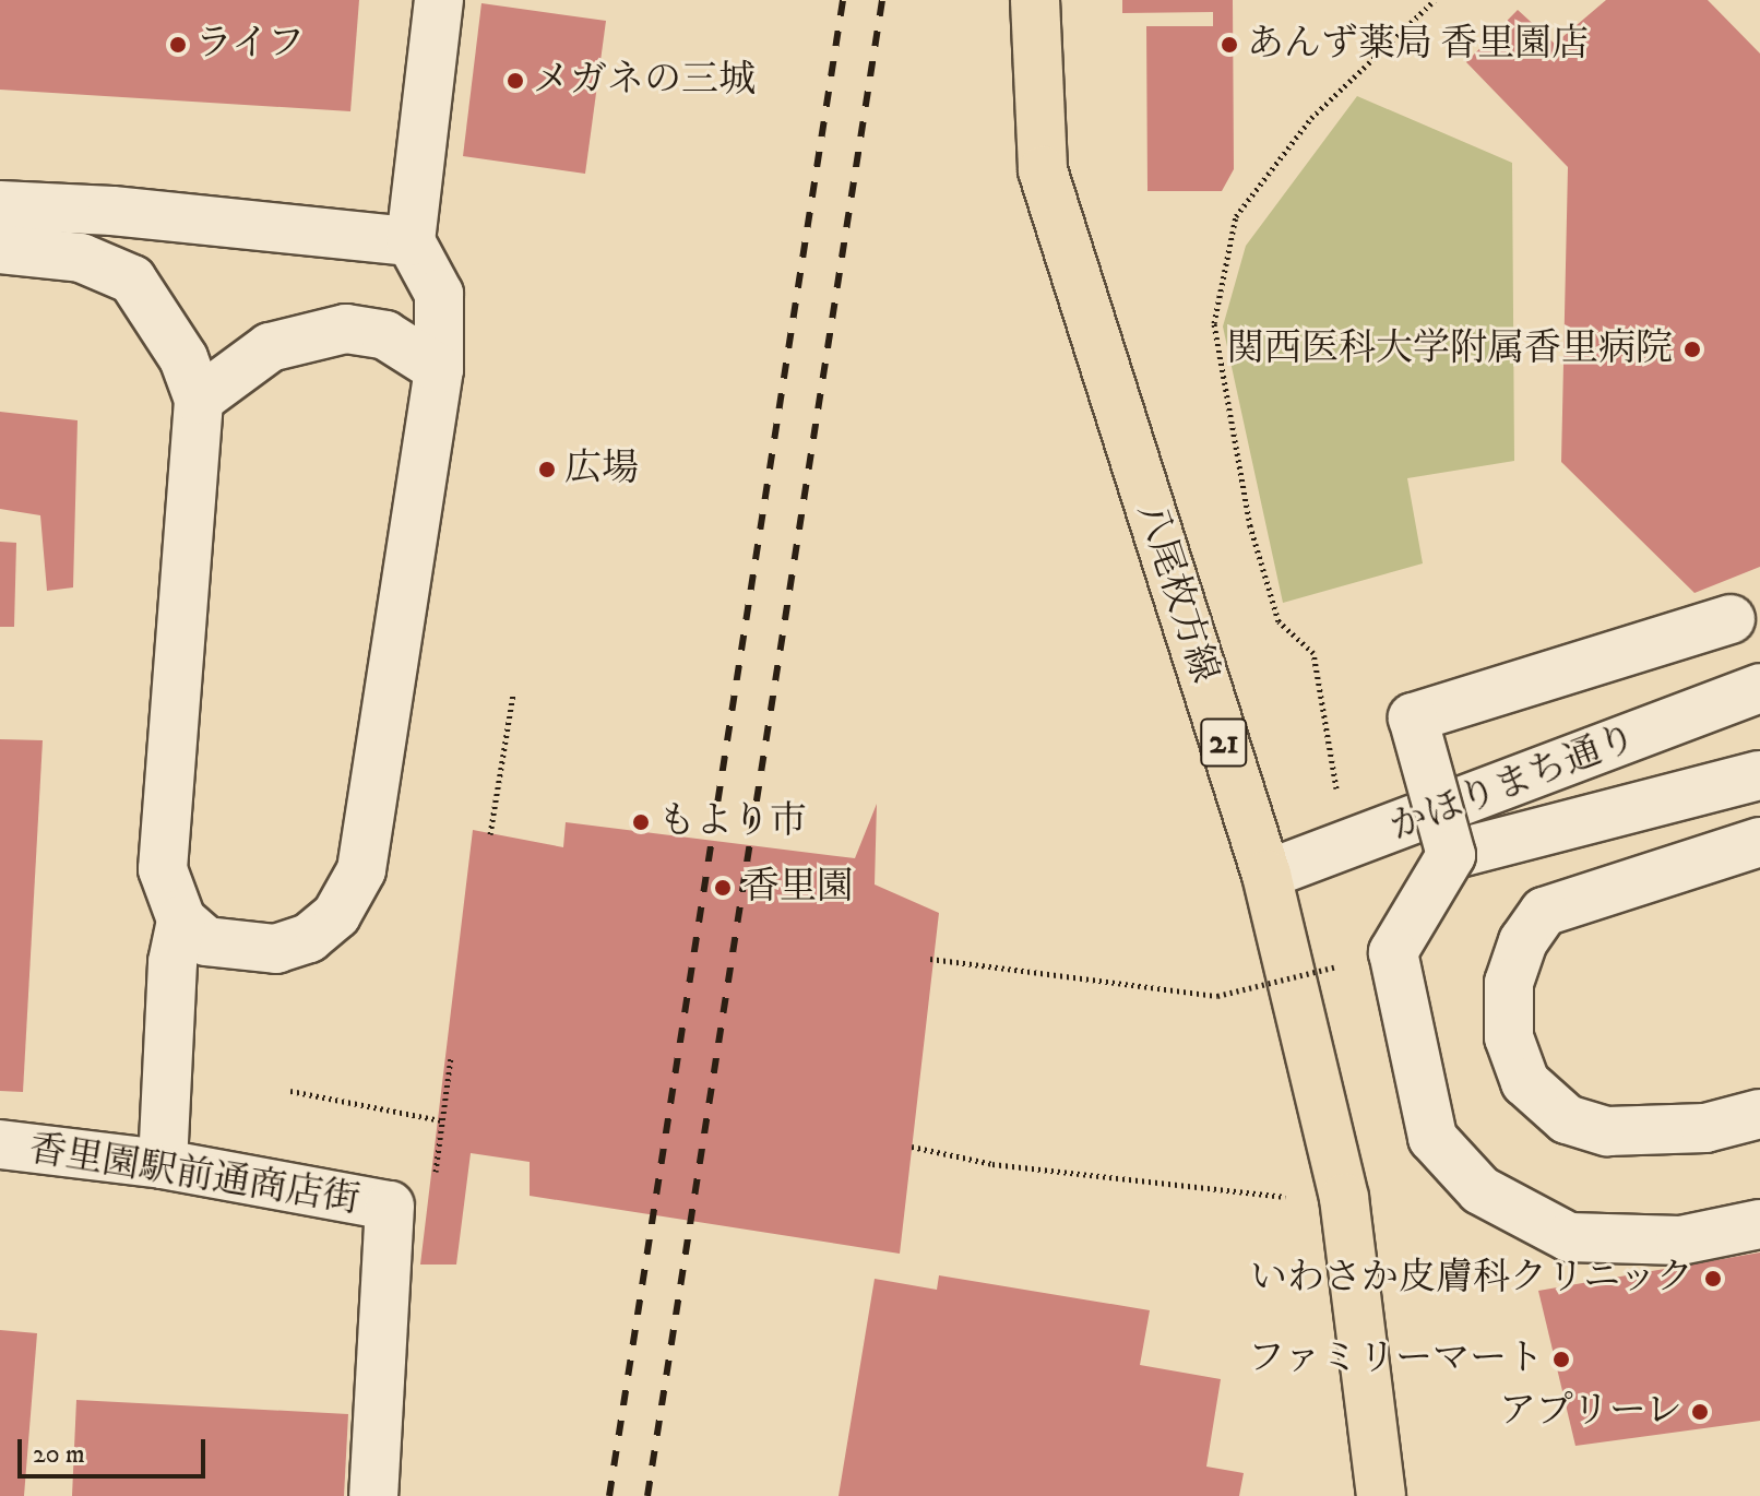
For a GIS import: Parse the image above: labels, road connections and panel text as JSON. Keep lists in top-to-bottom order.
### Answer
{
  "streets": {
    "main road": ["八尾枚方線", "21"],
    "street": ["かほりまち通り", "香里園駅前通商店街"]
  },
  "crossings": [
    ["八尾枚方線", "かほりまち通り"]
  ],
  "places": [
    "ライフ",
    "あんず薬局 香里園店",
    "メガネの三城",
    "関西医科大学附属香里病院",
    "広場",
    "もより市",
    "香里園",
    "いわさか皮膚科クリニック",
    "ファミリーマート",
    "アプリーレ"
  ],
  "scale_bar": "20 m"
}
